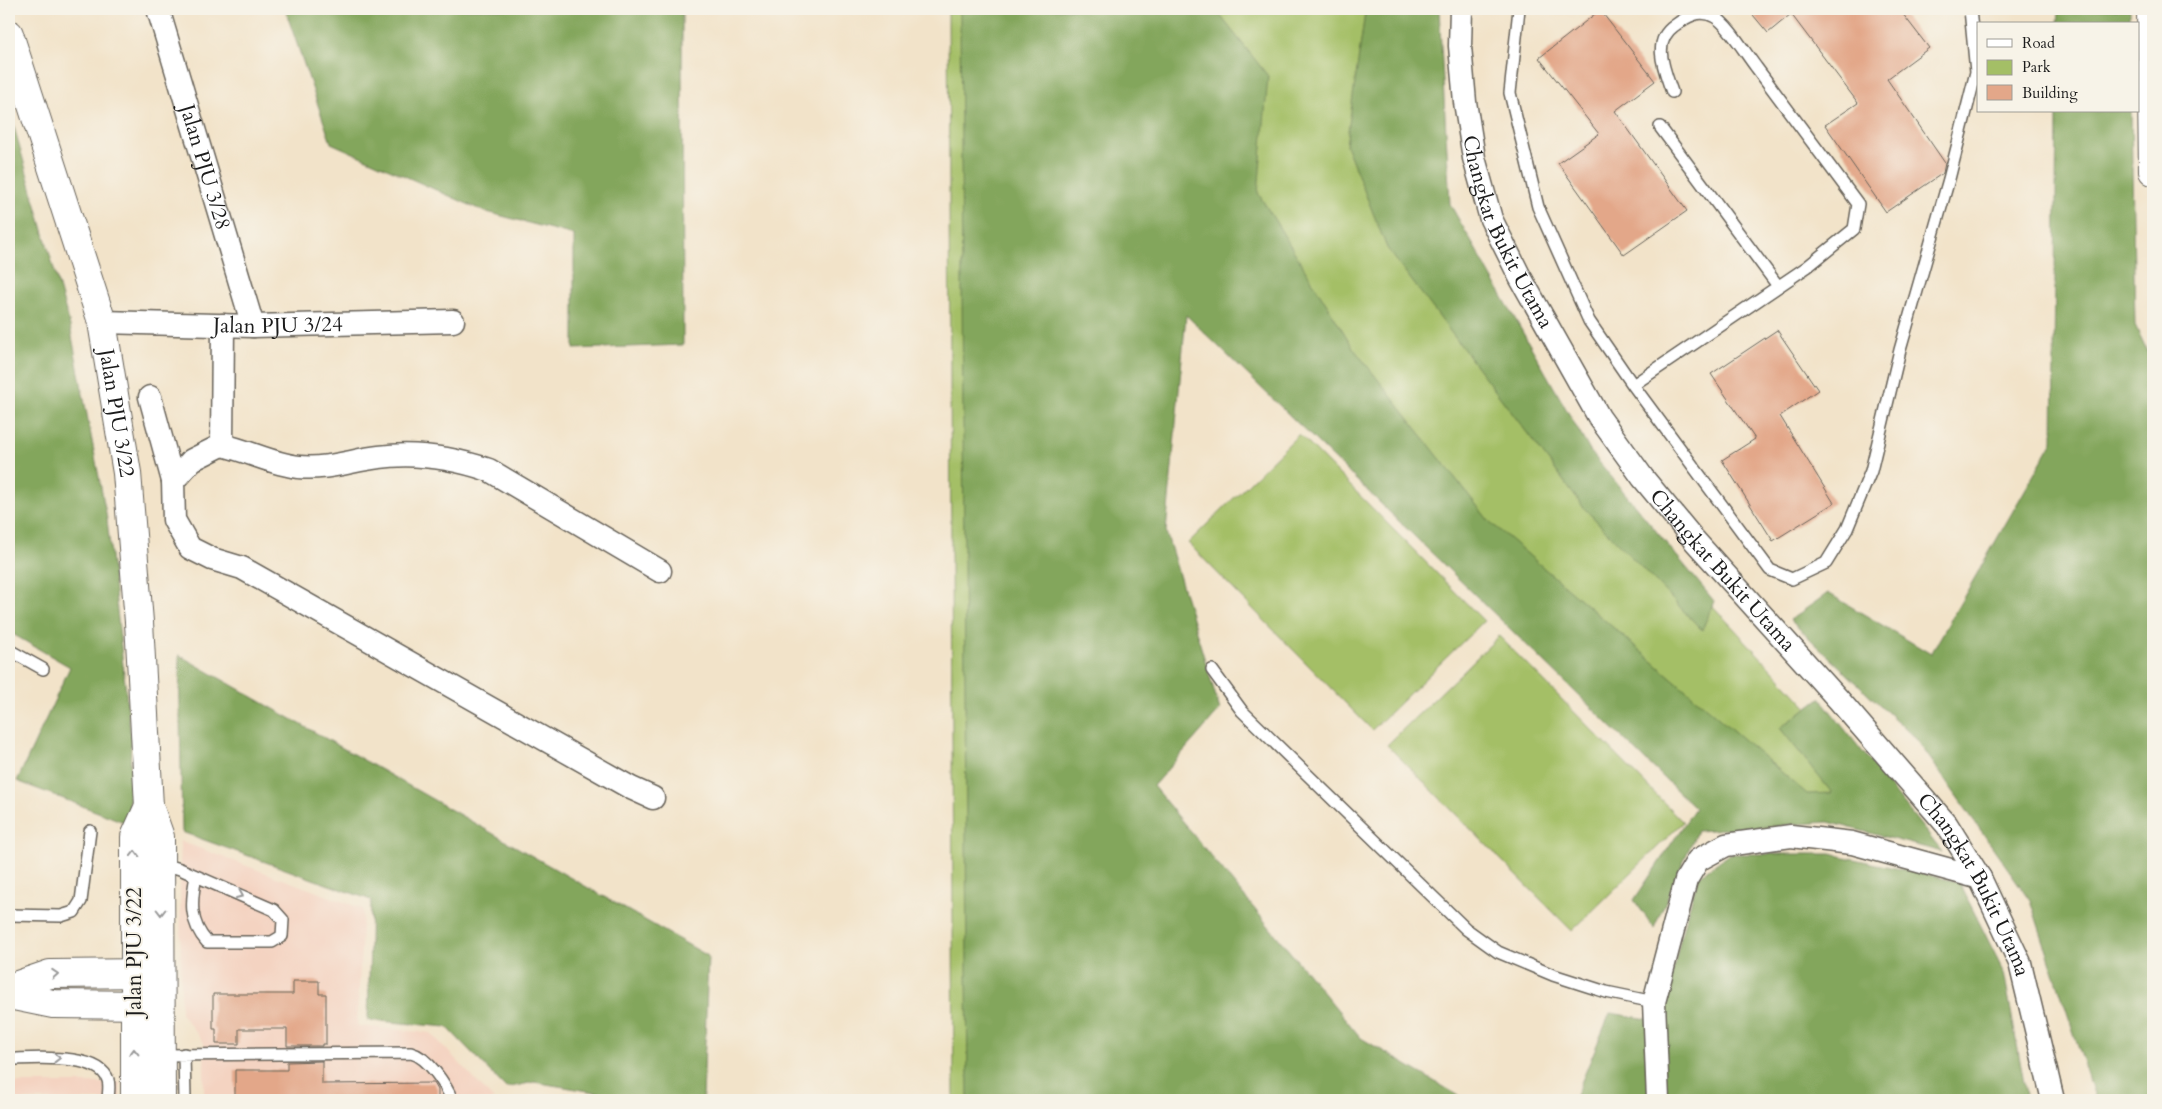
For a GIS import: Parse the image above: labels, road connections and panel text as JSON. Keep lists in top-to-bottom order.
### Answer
{
  "streets": {
    "street": [
      "Jalan PJU 3/28",
      "Changkat Bukit Utama",
      "Jalan PJU 3/24",
      "Jalan PJU 3/22"
    ]
  },
  "crossings": [
    ["Jalan PJU 3/28", "Jalan PJU 3/24"],
    ["Jalan PJU 3/24", "Jalan PJU 3/22"]
  ],
  "legend": ["Road", "Park", "Building"]
}
